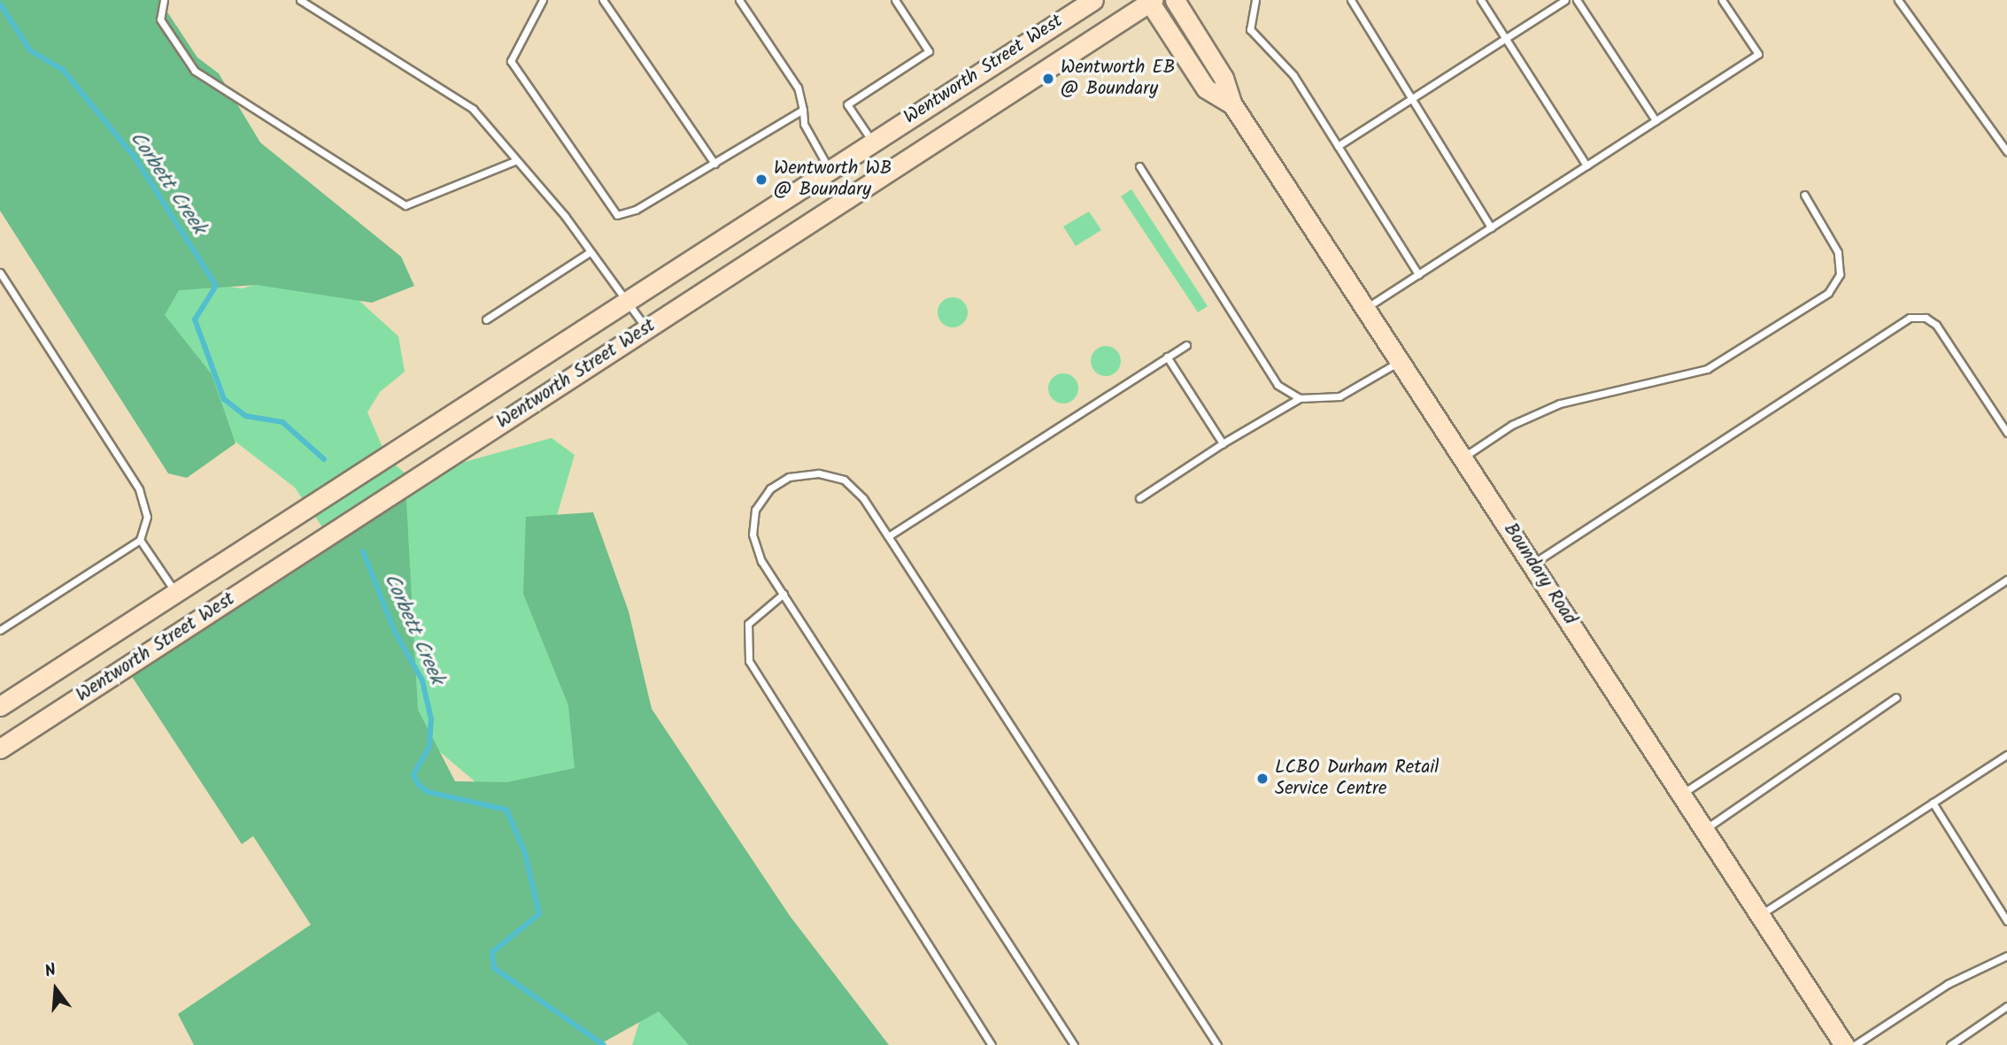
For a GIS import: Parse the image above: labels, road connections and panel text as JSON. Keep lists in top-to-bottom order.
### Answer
{
  "streets": {
    "main road": ["Wentworth Street West", "Boundary Road"]
  },
  "crossings": [
    ["Wentworth Street West", "Boundary Road"]
  ],
  "water": ["Corbett Creek"],
  "places": ["Wentworth EB @ Boundary", "Wentworth WB @ Boundary", "LCBO Durham Retail Service Centre"],
  "north": "top"
}
